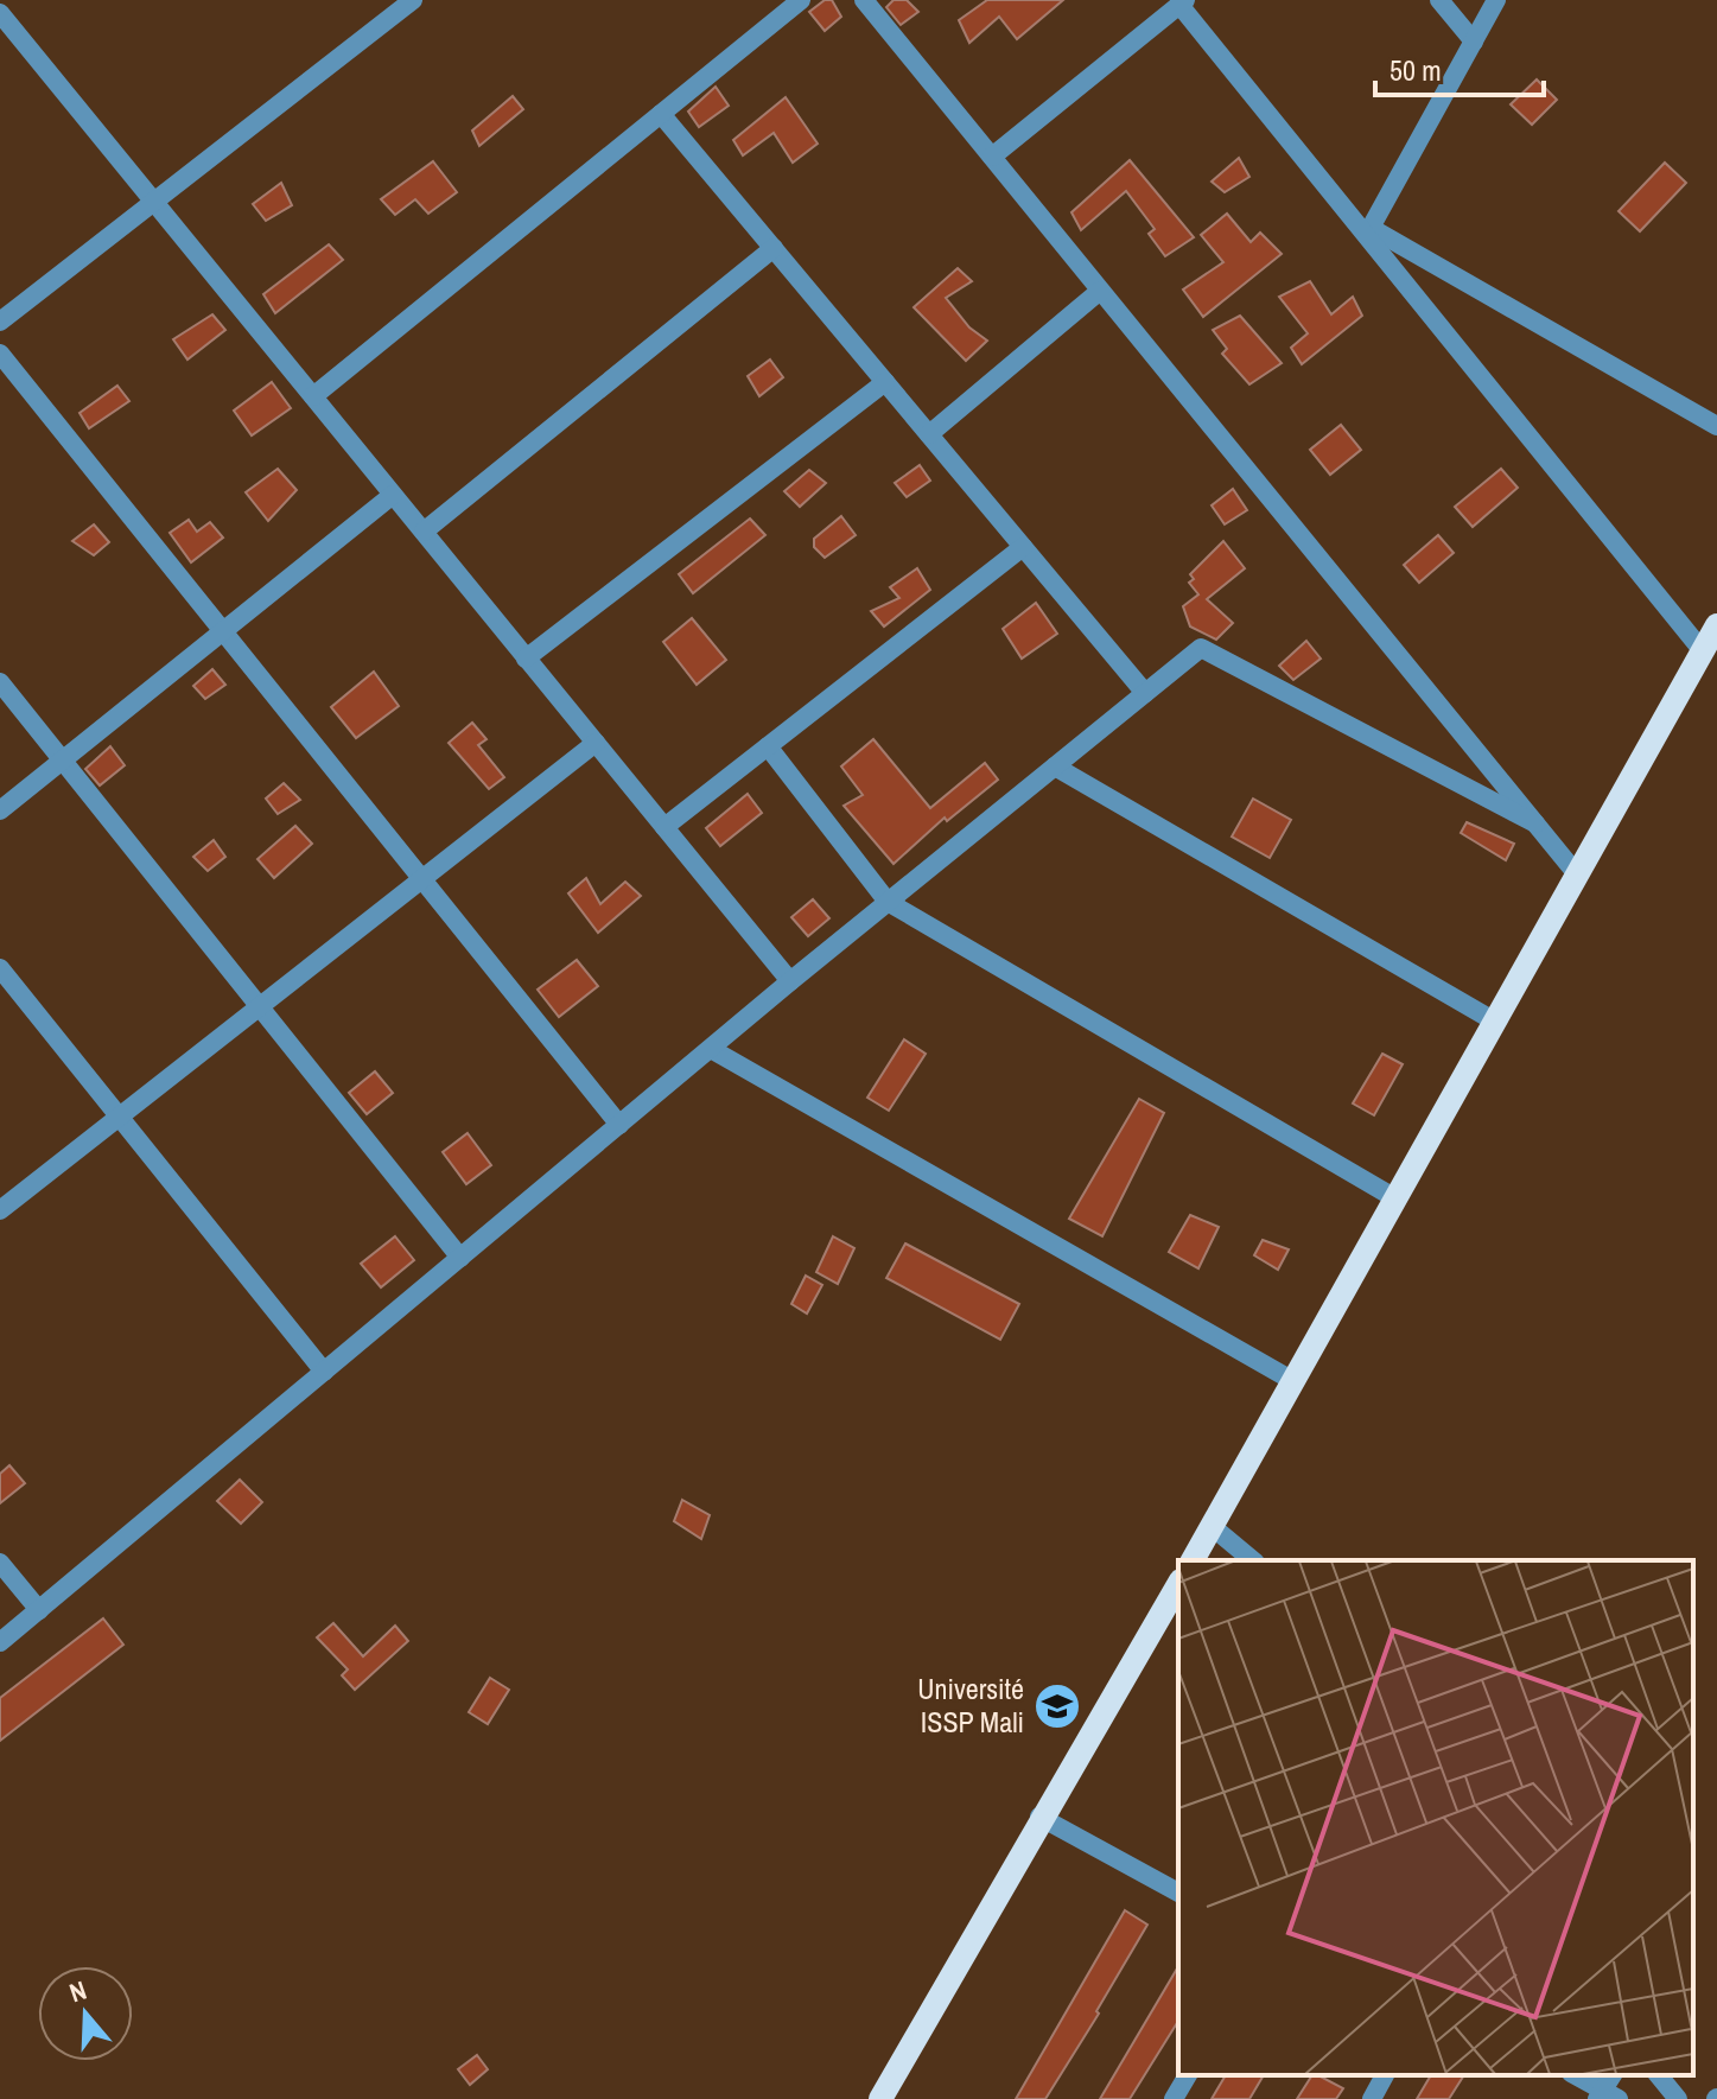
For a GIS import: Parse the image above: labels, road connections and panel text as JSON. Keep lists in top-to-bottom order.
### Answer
{
  "places": {
    "school or university": ["Université ISSP Mali"]
  },
  "scale_bar": "50 m",
  "north": "top"
}
